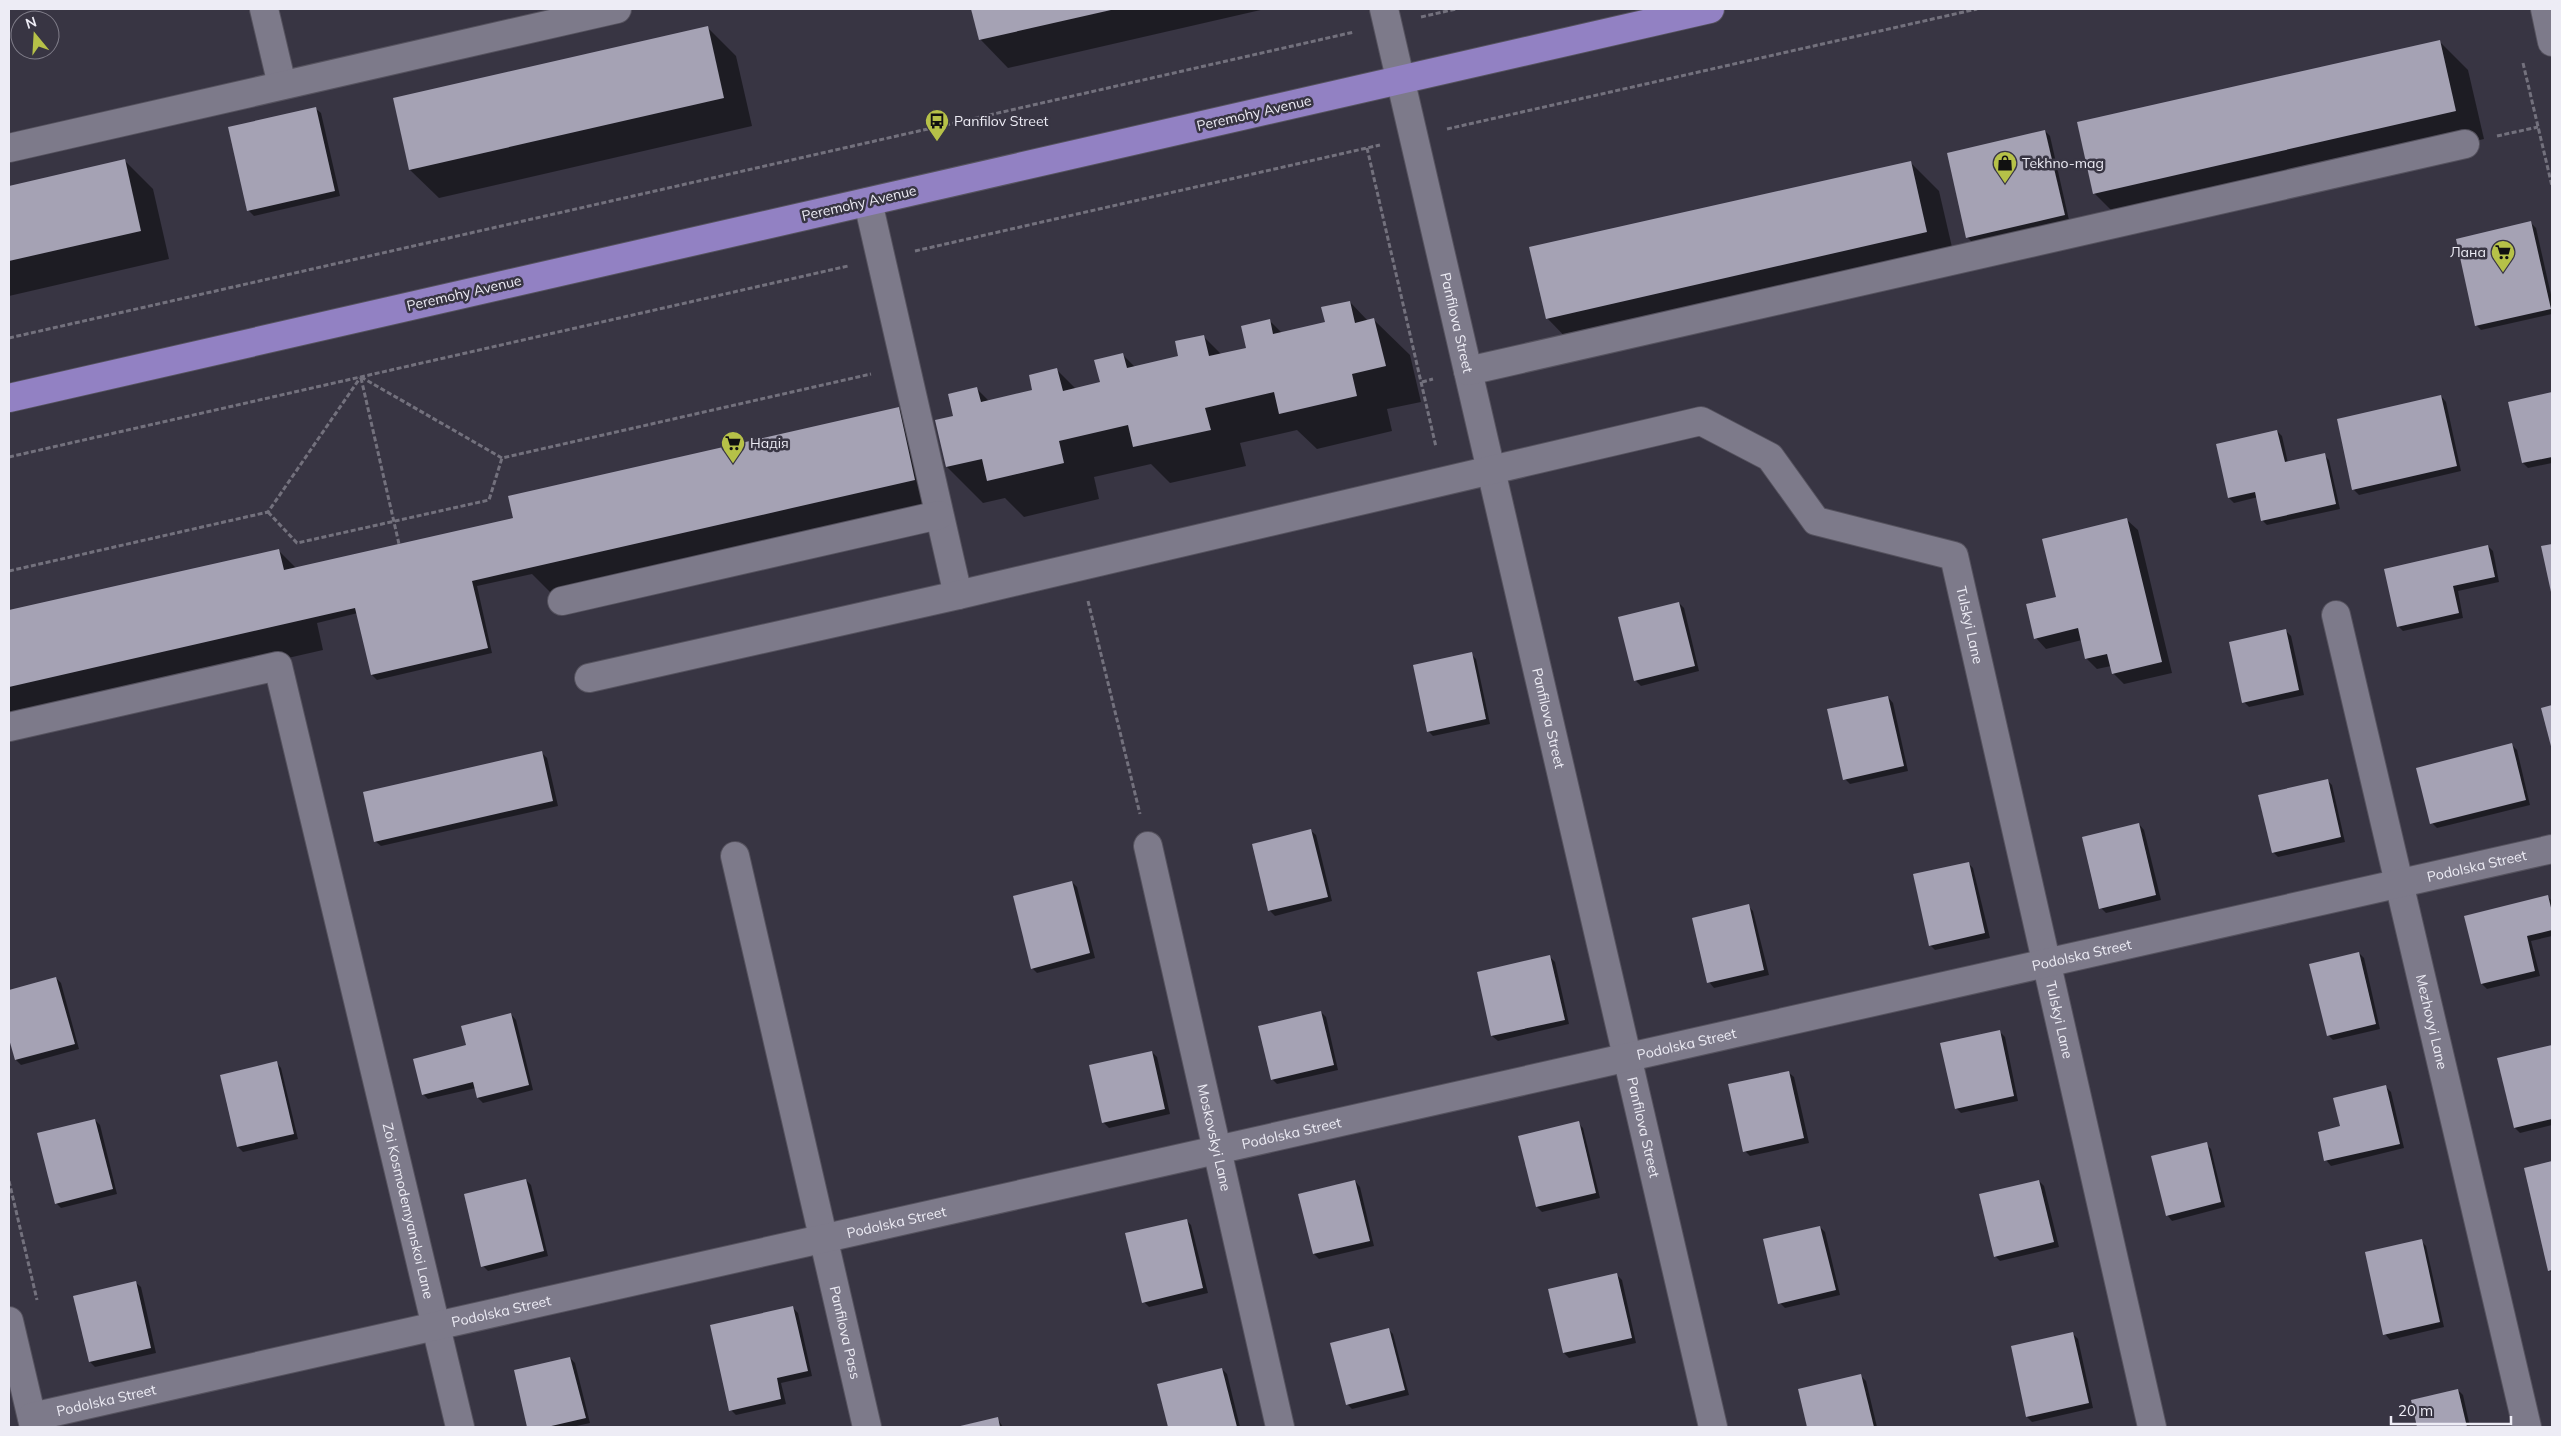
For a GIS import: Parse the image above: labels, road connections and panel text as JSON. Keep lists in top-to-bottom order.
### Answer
{
  "streets": {
    "main road": ["Peremohy Avenue"],
    "street": [
      "Panfilova Street",
      "Tulskyi Lane",
      "Podolska Street",
      "Mezhovyi Lane",
      "Moskovskyi Lane",
      "Zoi Kosmodemyanskoi Lane",
      "Panfilova Pass"
    ]
  },
  "crossings": [
    ["Peremohy Avenue", "Panfilova Street"],
    ["Panfilova Street", "Tulskyi Lane"],
    ["Panfilova Street", "Podolska Street"],
    ["Tulskyi Lane", "Podolska Street"],
    ["Podolska Street", "Mezhovyi Lane"],
    ["Podolska Street", "Moskovskyi Lane"],
    ["Podolska Street", "Zoi Kosmodemyanskoi Lane"],
    ["Podolska Street", "Panfilova Pass"]
  ],
  "places": {
    "bus stop": ["Panfilov Street"],
    "shop": ["Tekhno-mag"],
    "supermarket": ["Лана", "Надiя"]
  },
  "scale_bar": "20 m",
  "north": "top"
}
